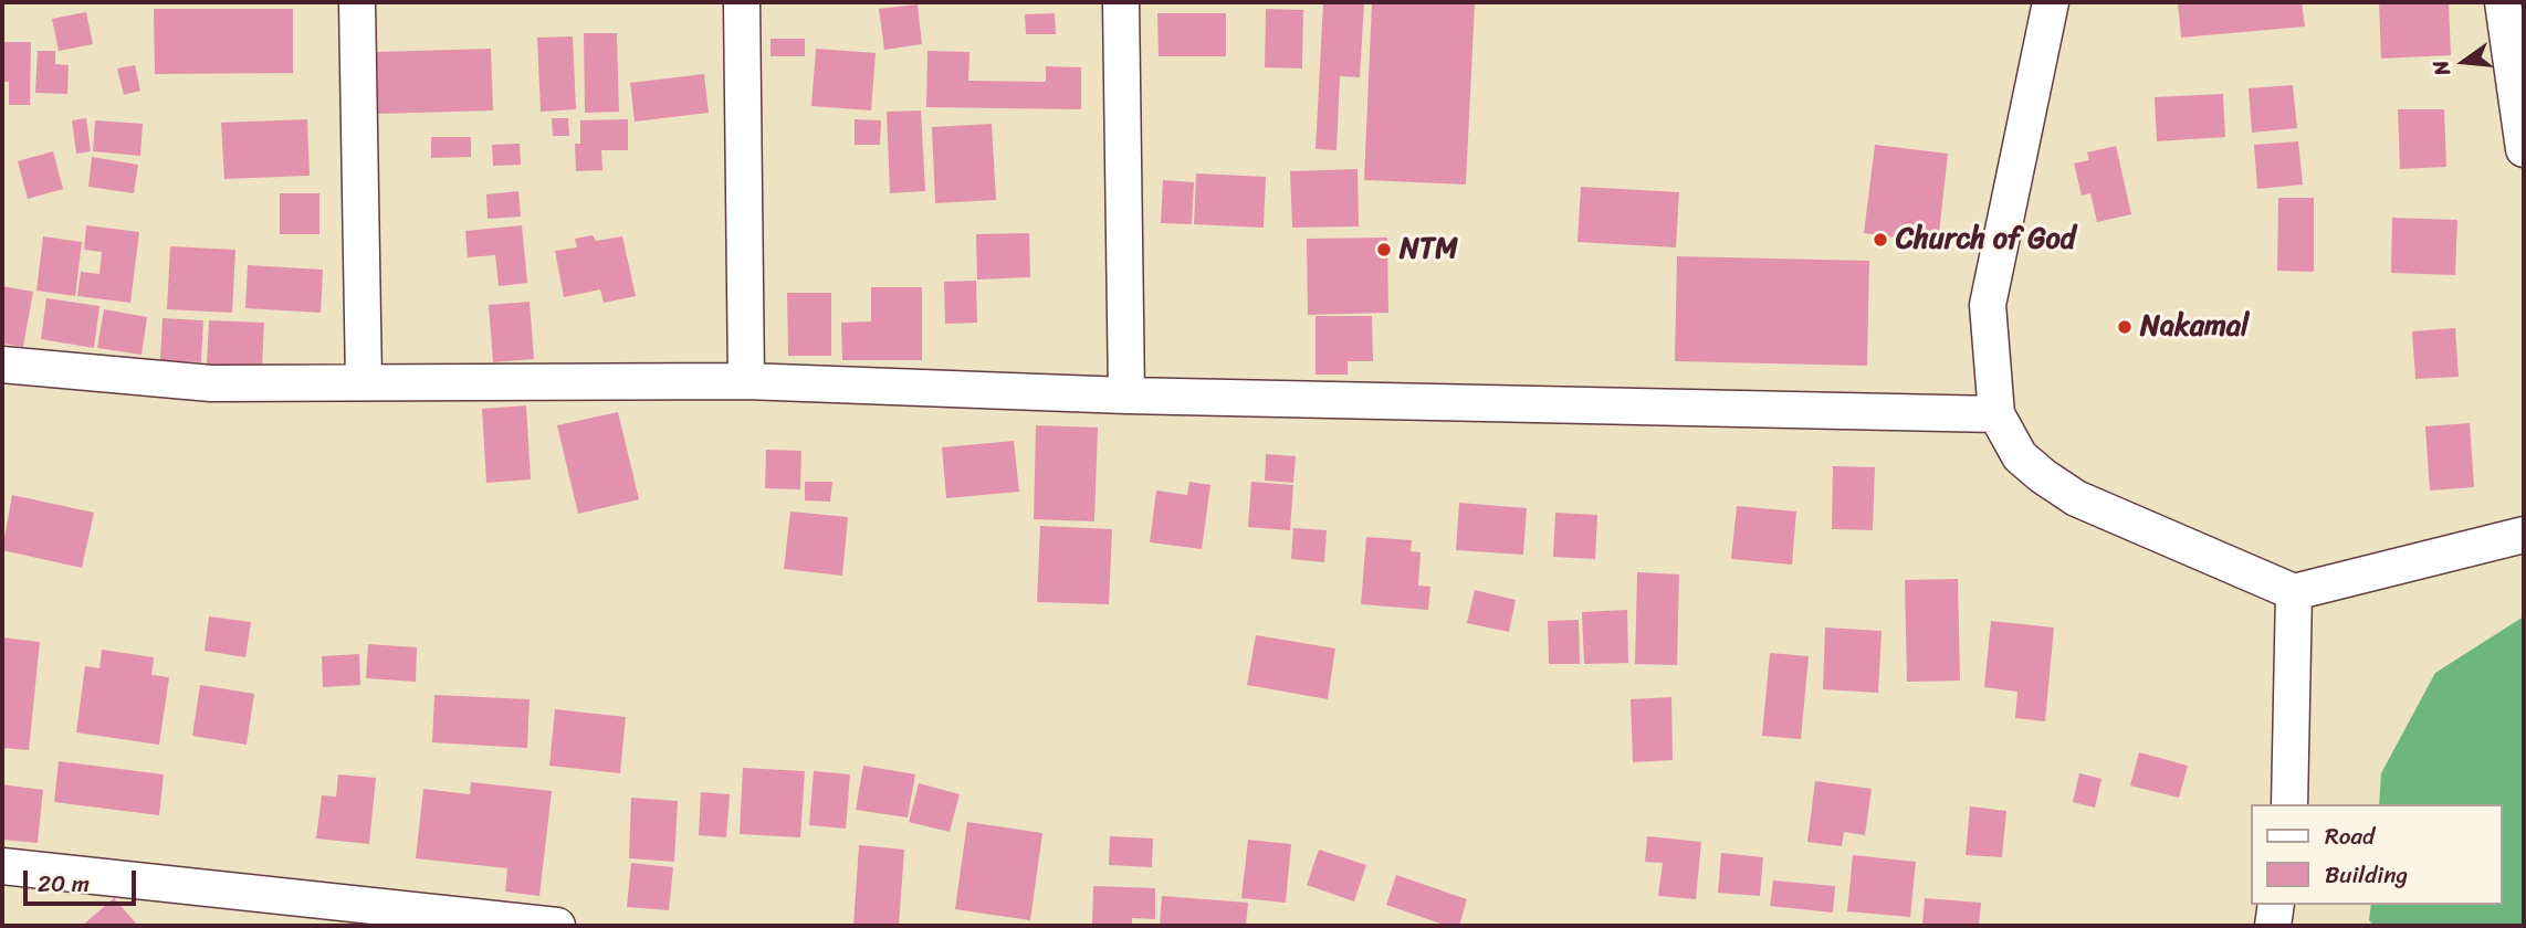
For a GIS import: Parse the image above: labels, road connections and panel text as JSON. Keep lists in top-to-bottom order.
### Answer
{
  "places": ["Church of God", "NTM", "Nakamal"],
  "legend": ["Road", "Building"],
  "scale_bar": "20 m",
  "north": "left"
}
